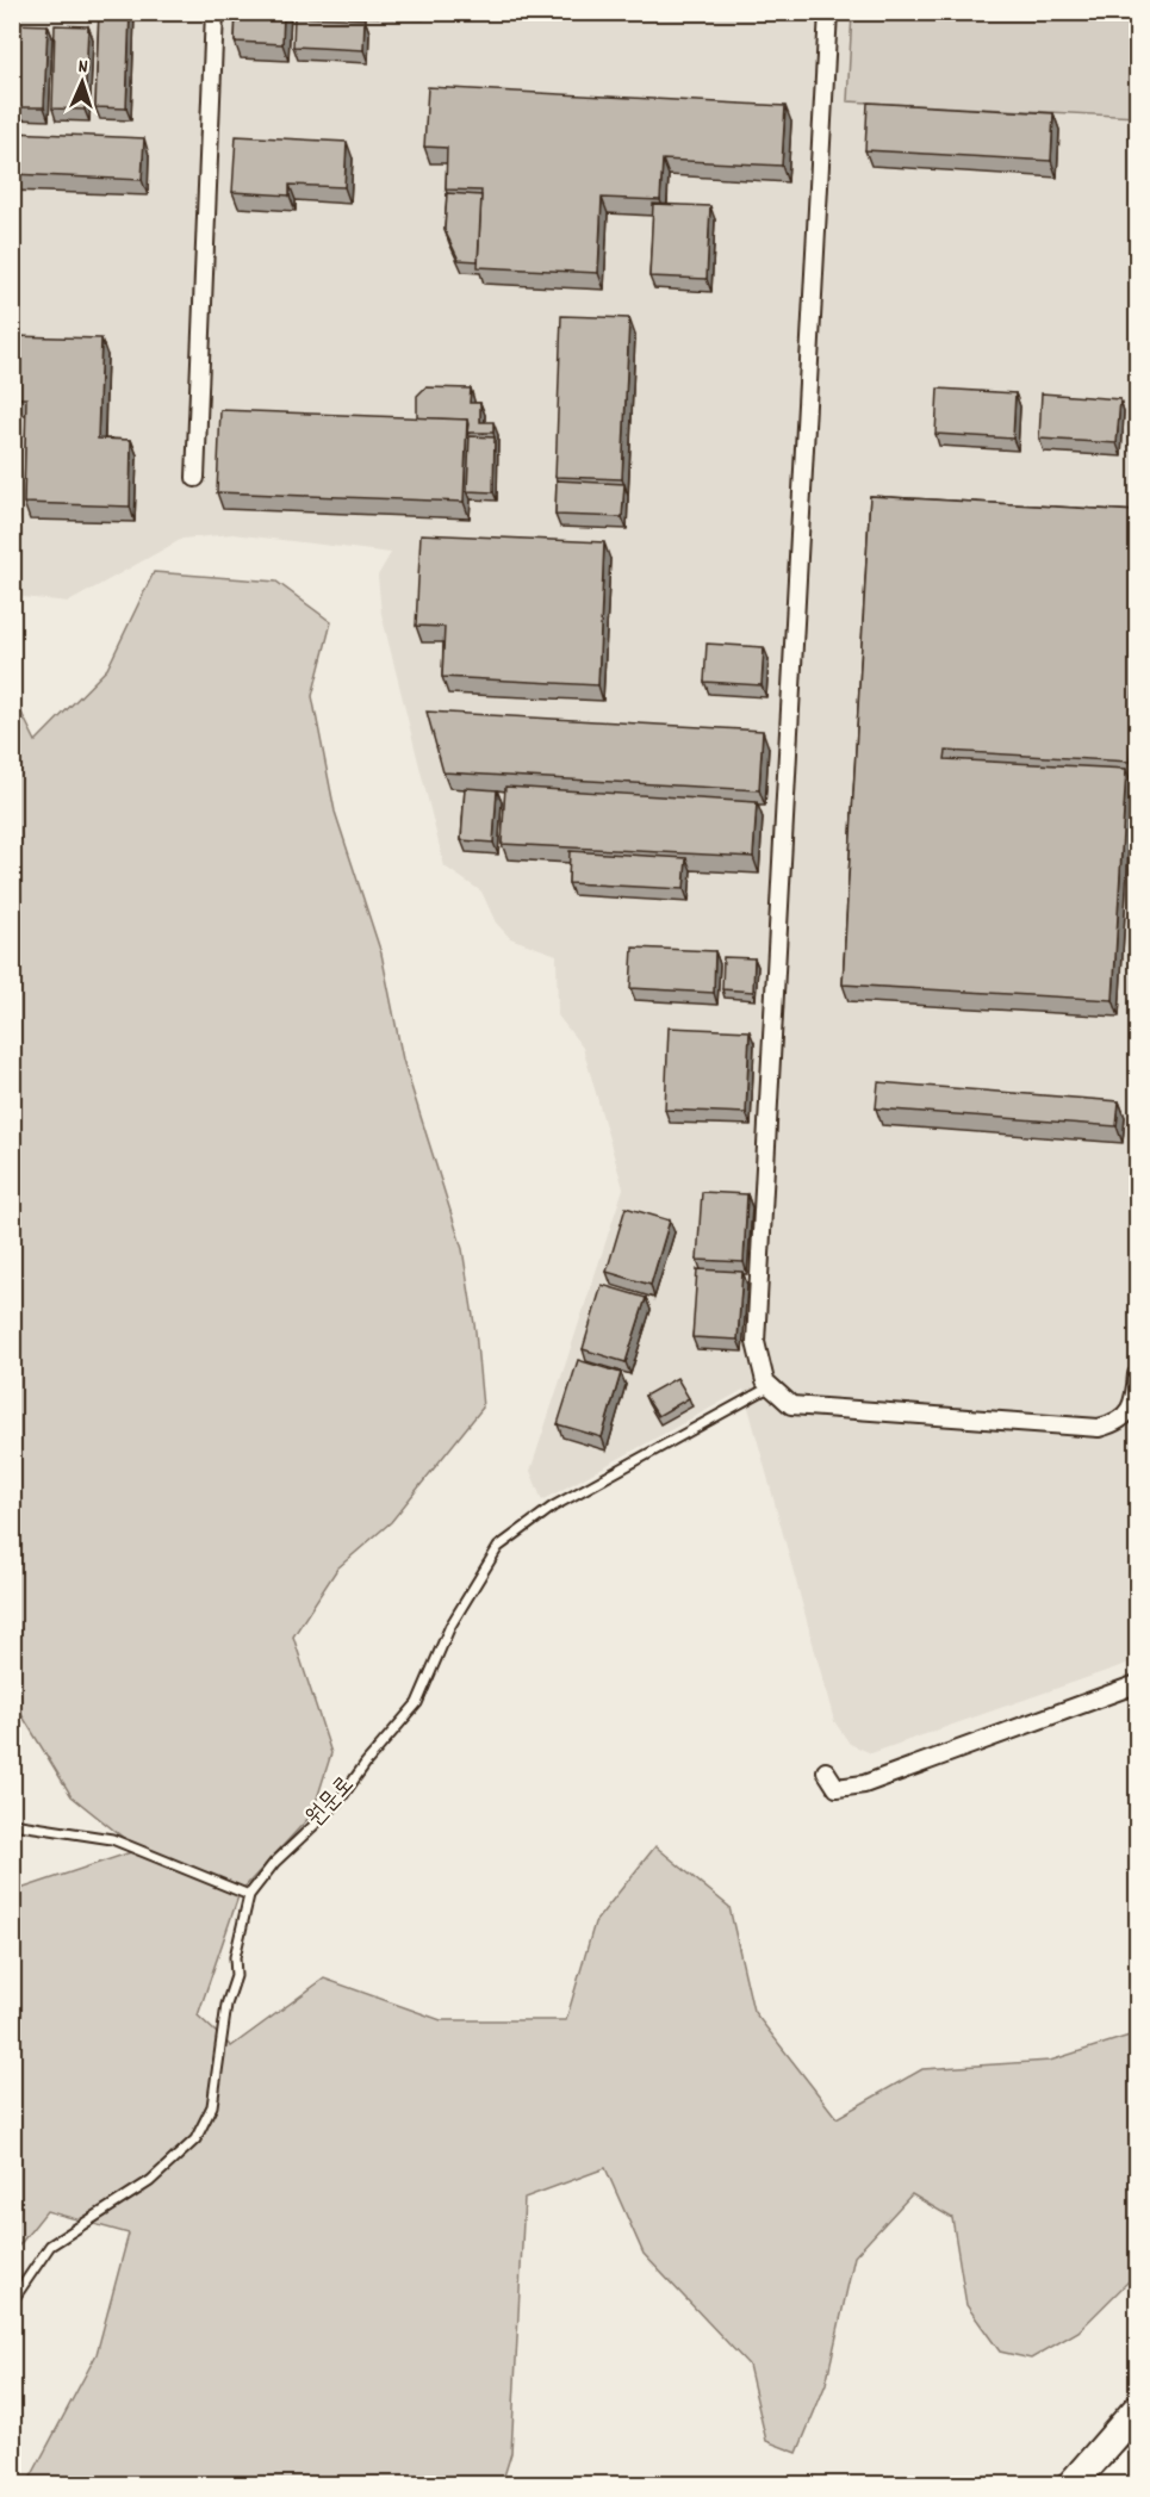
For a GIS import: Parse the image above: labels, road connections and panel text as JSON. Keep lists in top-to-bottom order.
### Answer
{
  "streets": {
    "lane": ["원문로"]
  },
  "north": "top"
}
